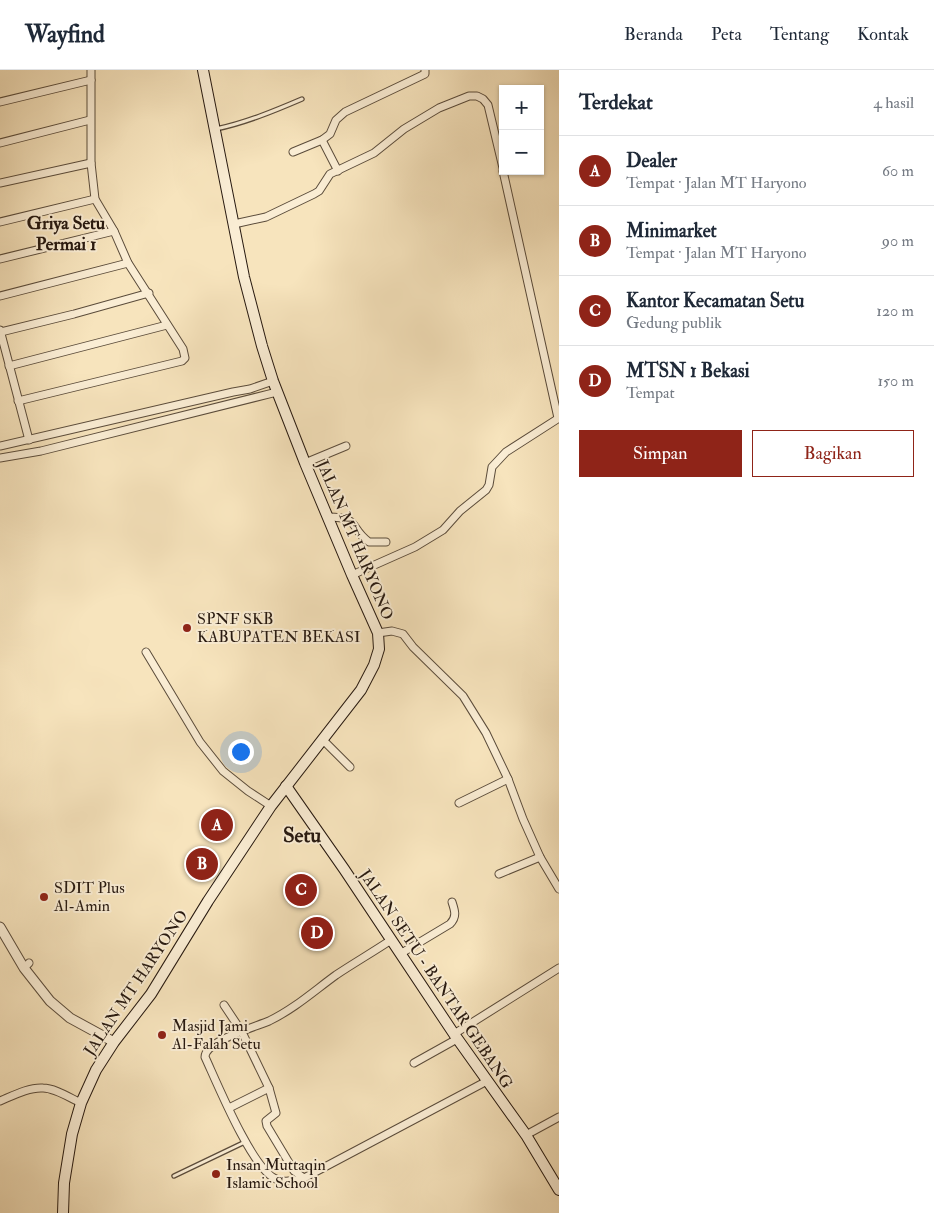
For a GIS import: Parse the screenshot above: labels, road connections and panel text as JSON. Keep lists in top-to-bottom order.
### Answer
{
  "streets": {
    "main road": ["JALAN MT HARYONO", "JALAN SETU - BANTAR GEBANG"]
  },
  "crossings": [
    ["JALAN MT HARYONO", "JALAN SETU - BANTAR GEBANG"]
  ],
  "districts": ["Griya Setu Permai 1", "Setu"],
  "places": [
    "SPNF SKB KABUPATEN BEKASI",
    "SDIT Plus Al-Amin",
    "Masjid Jami Al-Falah Setu",
    "Insan Muttaqin Islamic School"
  ],
  "page": {
    "header": "Wayfind",
    "nav": [
      "Beranda",
      "Peta",
      "Tentang",
      "Kontak"
    ],
    "heading": ["Terdekat", "4 hasil"],
    "map_buttons": ["+", "−"],
    "list": [
      {
        "mark": "A",
        "name": "Dealer",
        "note": "Tempat · Jalan MT Haryono",
        "value": "60 m"
      },
      {
        "mark": "B",
        "name": "Minimarket",
        "note": "Tempat · Jalan MT Haryono",
        "value": "90 m"
      },
      {
        "mark": "C",
        "name": "Kantor Kecamatan Setu",
        "note": "Gedung publik",
        "value": "120 m"
      },
      {
        "mark": "D",
        "name": "MTSN 1 Bekasi",
        "note": "Tempat",
        "value": "150 m"
      }
    ],
    "buttons": ["Simpan", "Bagikan"],
    "pins": [
      "A",
      "B",
      "C",
      "D"
    ]
  }
}
